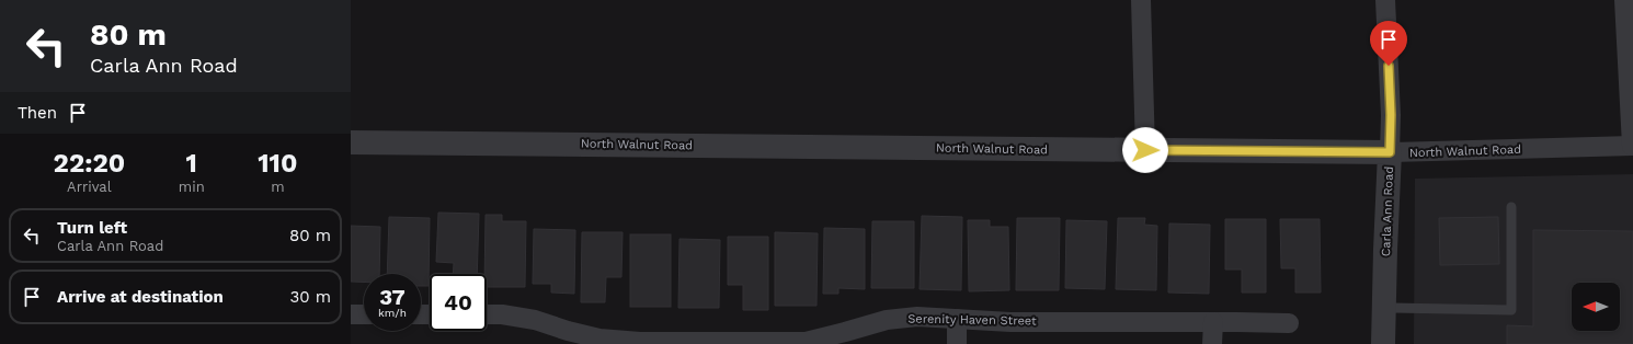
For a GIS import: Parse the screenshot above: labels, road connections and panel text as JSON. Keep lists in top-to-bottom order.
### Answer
{
  "streets": {
    "street": ["North Walnut Road", "Carla Ann Road", "Serenity Haven Street"]
  },
  "crossings": [
    ["North Walnut Road", "Carla Ann Road"]
  ],
  "north": "left",
  "page": {
    "turn": ["80 m", "Carla Ann Road"],
    "then": "Then",
    "eta": [
      "22:20",
      "Arrival",
      "1",
      "min",
      "110",
      "m"
    ],
    "list": [
      {
        "name": "Turn left",
        "note": "Carla Ann Road",
        "value": "80 m"
      },
      {
        "name": "Arrive at destination",
        "value": "30 m"
      }
    ],
    "speed": "37 km/h",
    "limit": "40"
  }
}
